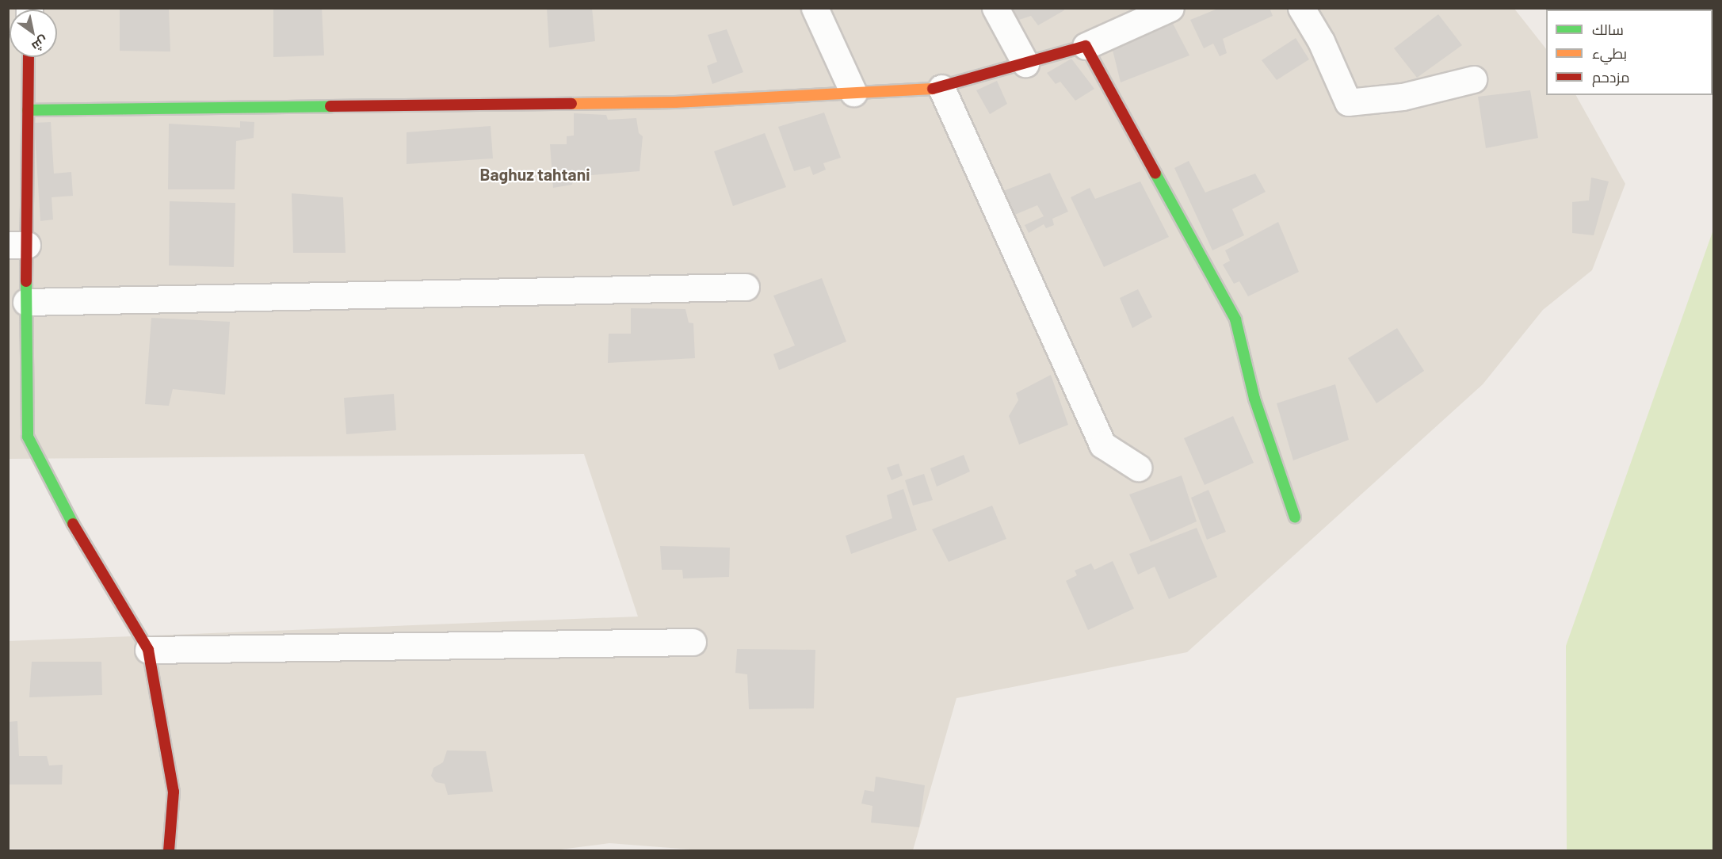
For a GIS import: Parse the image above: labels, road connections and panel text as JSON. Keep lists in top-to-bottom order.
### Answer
{
  "districts": ["Baghuz tahtani"],
  "legend": ["سالك", "بطيء", "مزدحم"],
  "north": "bottom right"
}
